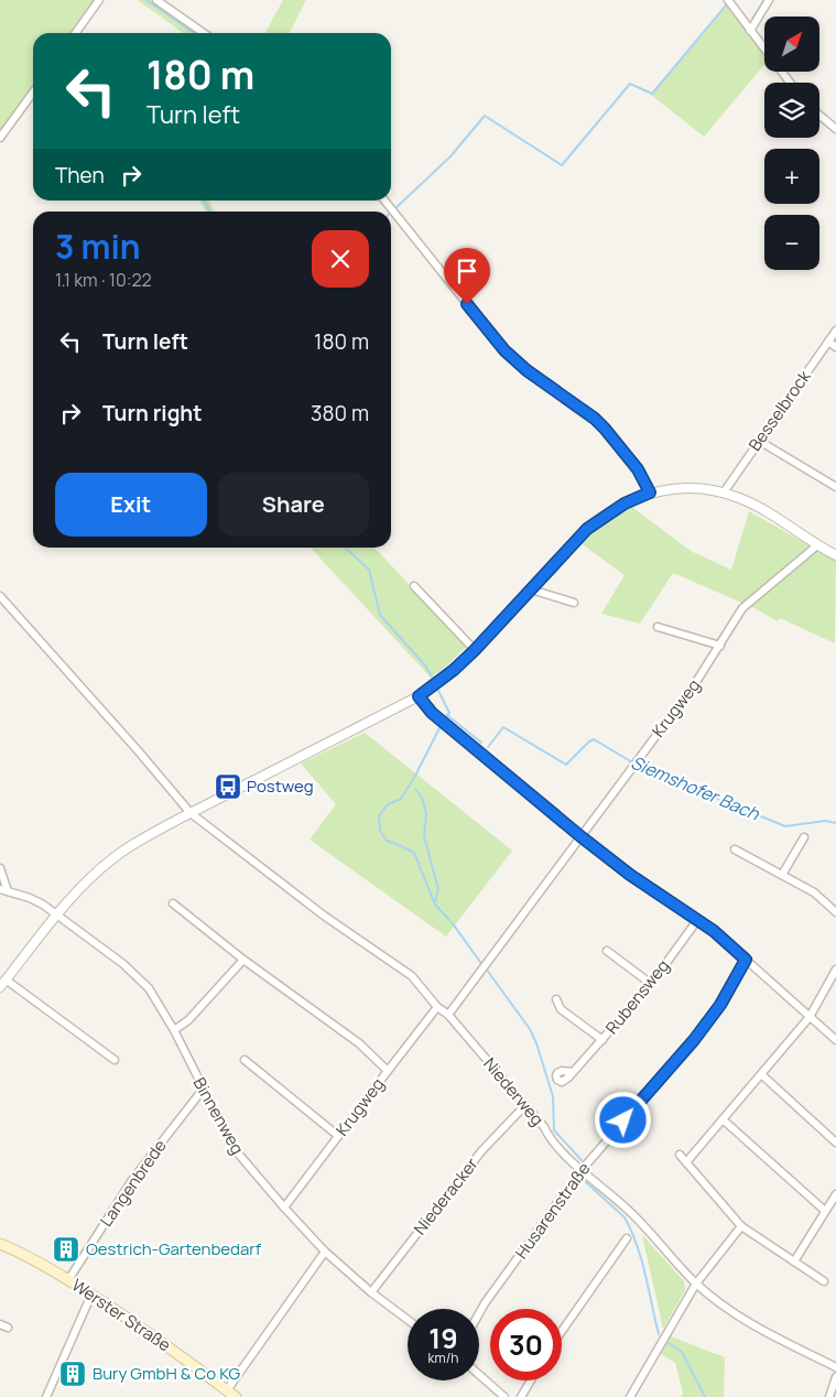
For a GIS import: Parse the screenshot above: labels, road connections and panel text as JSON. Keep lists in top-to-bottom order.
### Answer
{
  "streets": {
    "main road": ["Werster Straße"],
    "street": [
      "Besselbrock",
      "Krugweg",
      "Rubensweg",
      "Niederweg",
      "Binnenweg",
      "Langenbrede",
      "Niederacker",
      "Husarenstraße"
    ]
  },
  "crossings": [
    ["Krugweg", "Niederweg"],
    ["Krugweg", "Binnenweg"],
    ["Niederweg", "Niederacker"],
    ["Niederweg", "Husarenstraße"],
    ["Binnenweg", "Langenbrede"],
    ["Binnenweg", "Niederacker"],
    ["Langenbrede", "Werster Straße"]
  ],
  "water": ["Siemshofer Bach"],
  "places": {
    "bus stop": ["Postweg"],
    "building": ["Oestrich-Gartenbedarf", "Bury GmbH & Co KG"]
  },
  "north": "top right",
  "page": {
    "map_buttons": ["+", "−"],
    "turn": ["180 m", "Turn left"],
    "then": "Then",
    "heading": ["3 min", "1.1 km · 10:22"],
    "list": [
      {
        "name": "Turn left",
        "value": "180 m"
      },
      {
        "name": "Turn right",
        "value": "380 m"
      }
    ],
    "buttons": ["Exit", "Share"],
    "speed": "19 km/h",
    "limit": "30"
  }
}
